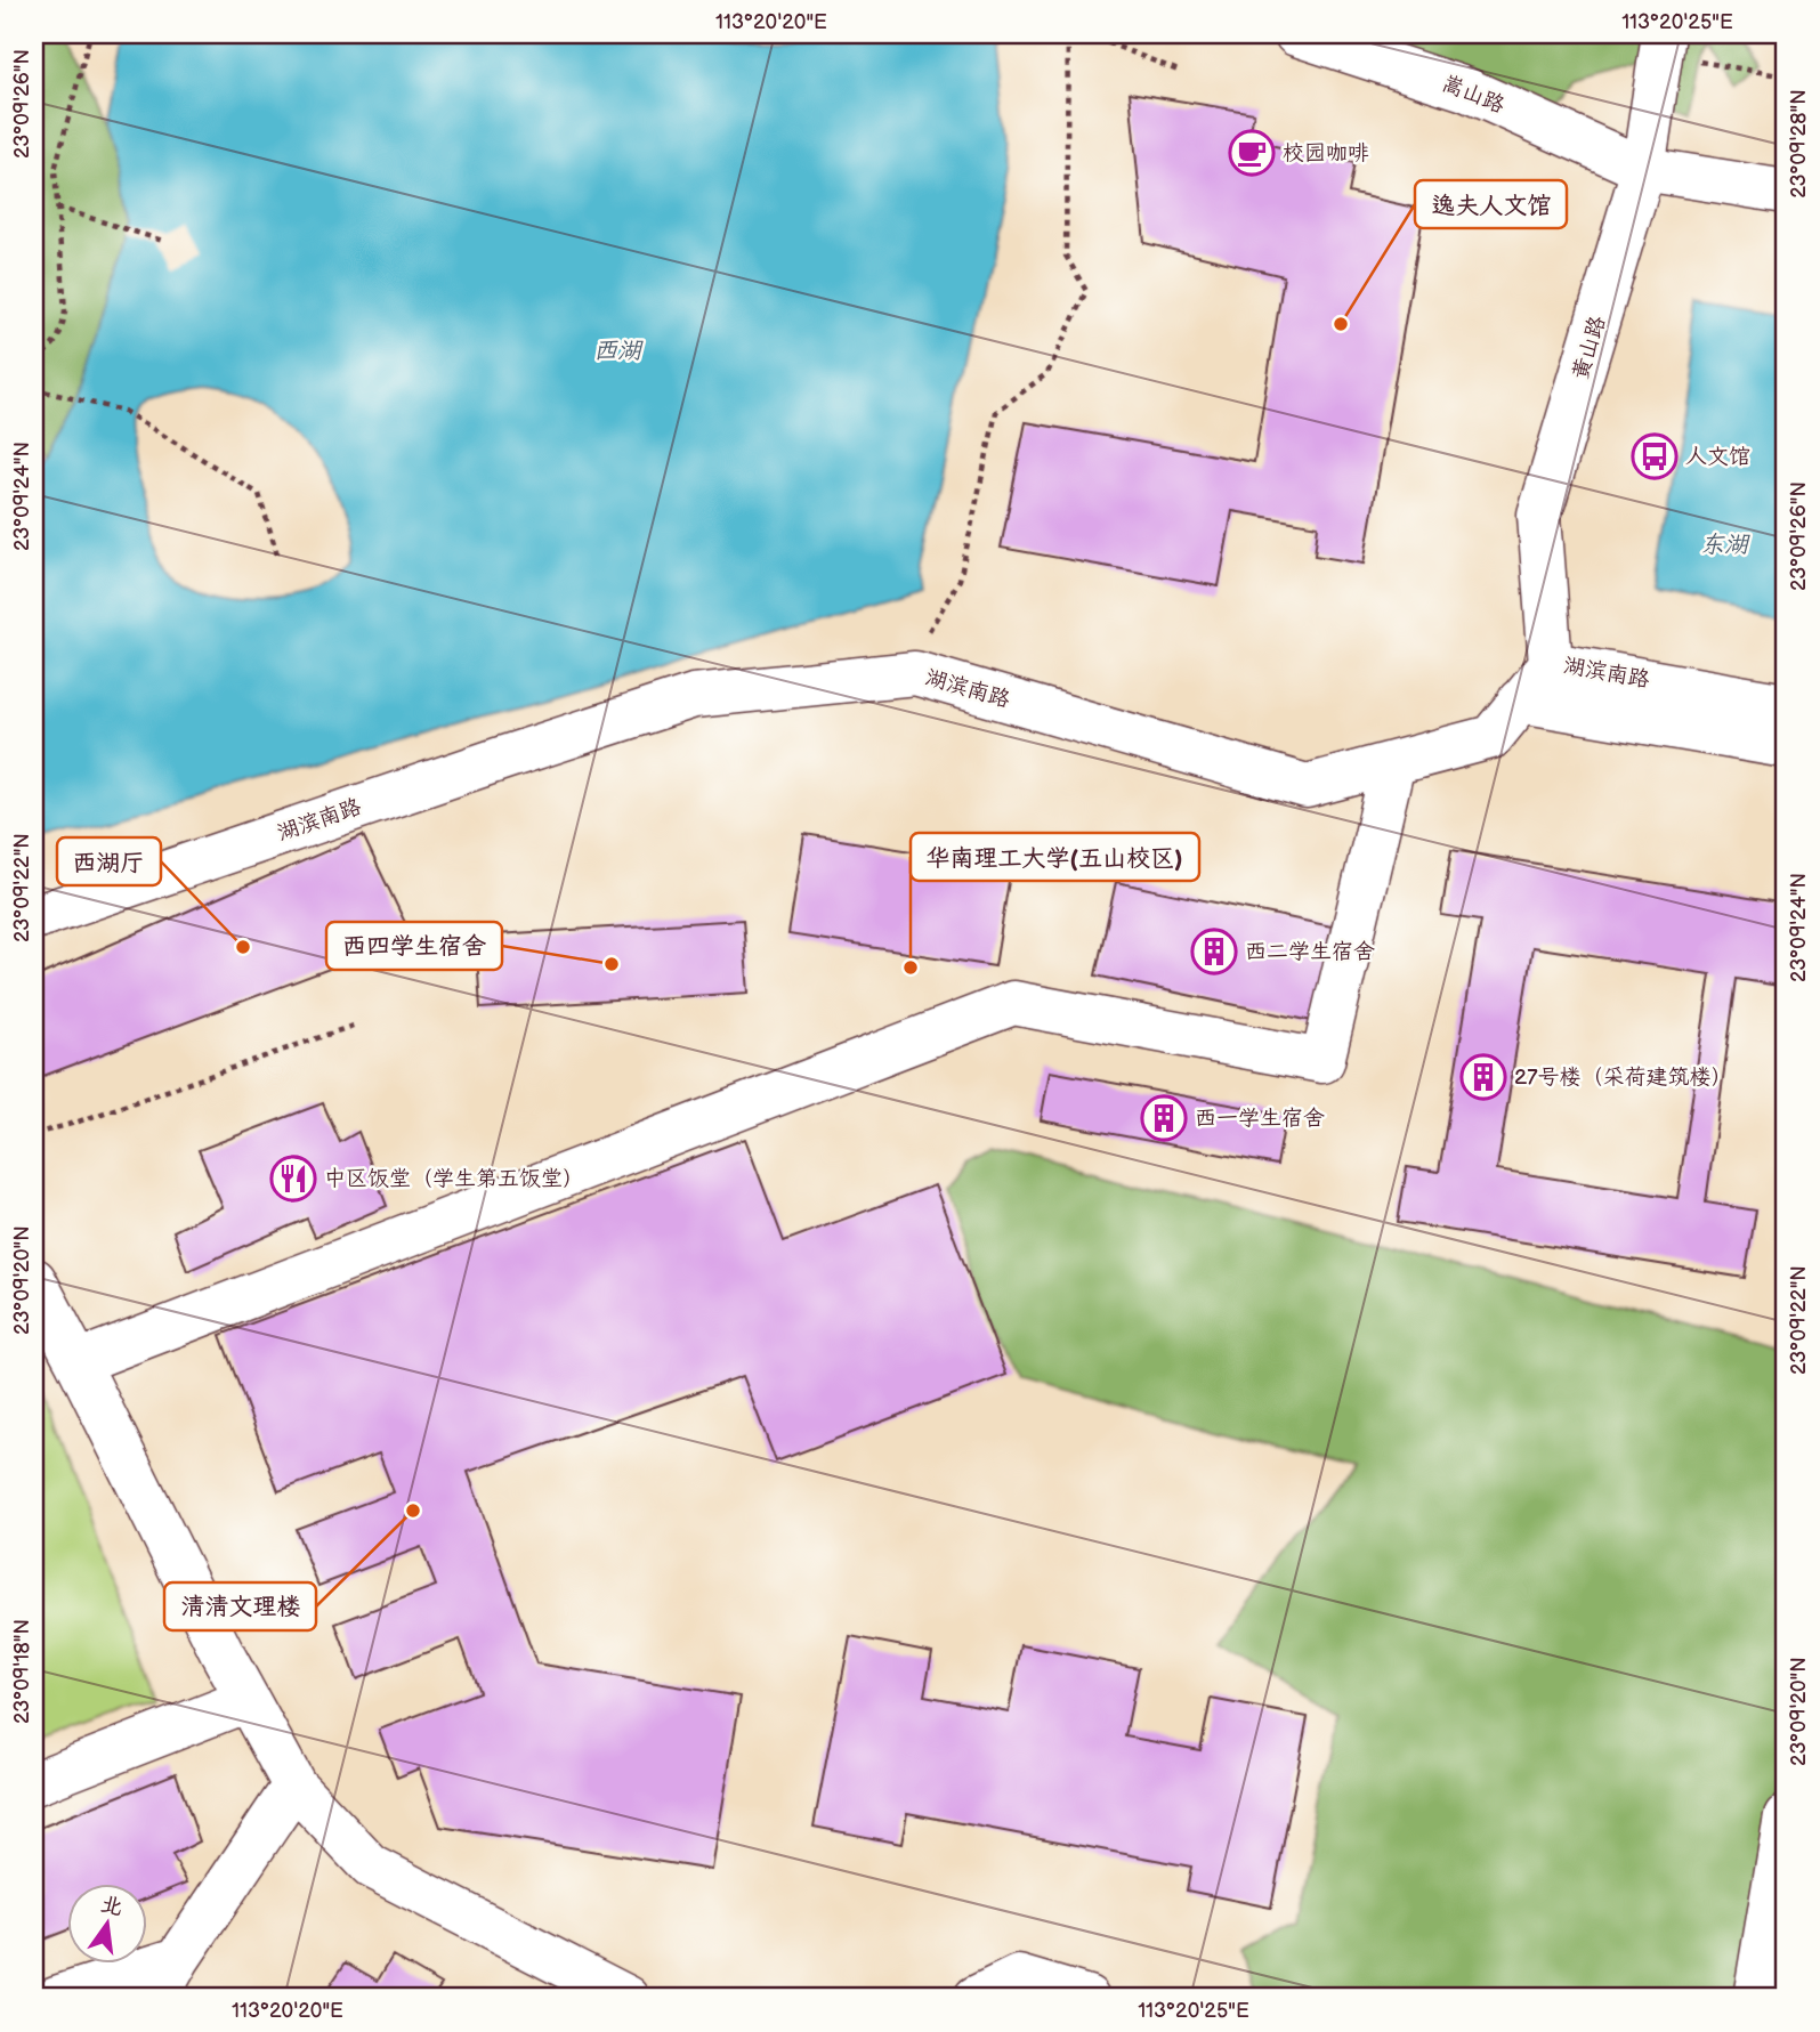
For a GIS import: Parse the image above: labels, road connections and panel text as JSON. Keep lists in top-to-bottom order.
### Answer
{
  "streets": {
    "street": ["嵩山路", "黄山路", "湖滨南路"]
  },
  "crossings": [
    ["嵩山路", "黄山路"],
    ["黄山路", "湖滨南路"]
  ],
  "water": ["西湖", "东湖"],
  "places": {
    "cafe": ["校园咖啡"],
    "other": [
      "逸夫人文馆",
      "西湖厅",
      "西四学生宿舍",
      "华南理工大学(五山校区)",
      "清清文理楼"
    ],
    "bus stop": ["人文馆"],
    "building": ["西二学生宿舍", "27号楼（采荷建筑楼）", "西一学生宿舍"],
    "restaurant": ["中区饭堂（学生第五饭堂）"]
  },
  "north": "top",
  "coordinates": [
    "113°20'20\"E",
    "113°20'25\"E",
    "23°09'26\"N",
    "23°09'28\"N",
    "23°09'24\"N",
    "23°09'22\"N",
    "23°09'20\"N",
    "23°09'18\"N"
  ]
}
